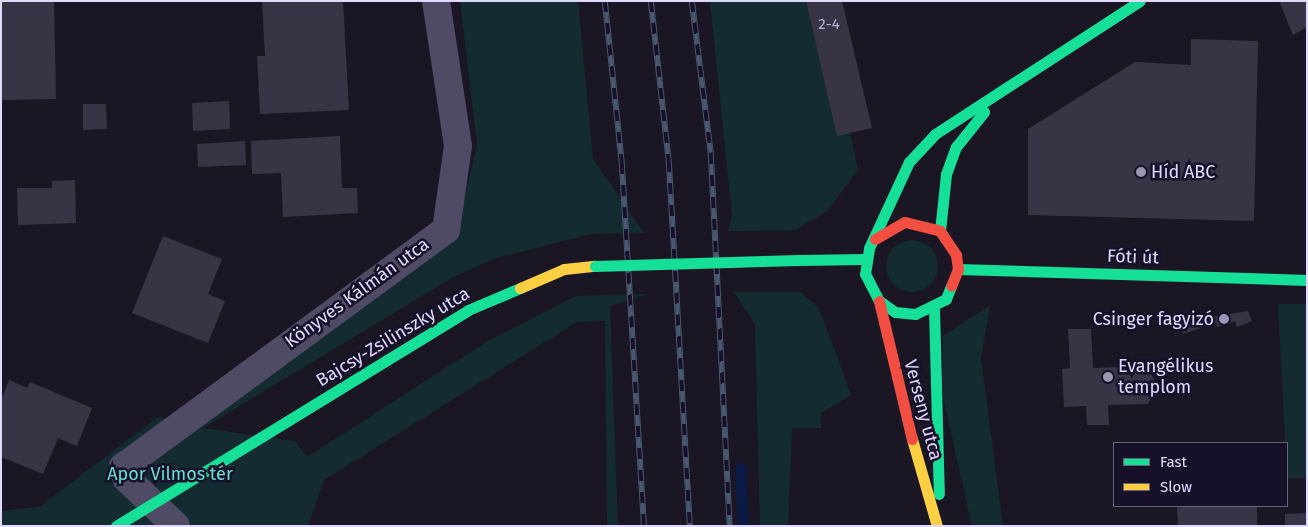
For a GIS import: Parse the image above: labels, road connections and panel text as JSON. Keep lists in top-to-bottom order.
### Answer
{
  "streets": {
    "main road": ["Fóti út", "Bajcsy-Zsilinszky utca", "Verseny utca"],
    "street": ["Könyves Kálmán utca"]
  },
  "crossings": [
    ["Fóti út", "Bajcsy-Zsilinszky utca"],
    ["Fóti út", "Verseny utca"],
    ["Könyves Kálmán utca", "Bajcsy-Zsilinszky utca"],
    ["Bajcsy-Zsilinszky utca", "Verseny utca"]
  ],
  "parks": ["Apor Vilmos tér"],
  "places": ["Híd ABC", "Csinger fagyizó", "Evangélikus templom"],
  "house_numbers": ["2-4"],
  "legend": ["Fast", "Slow"]
}
